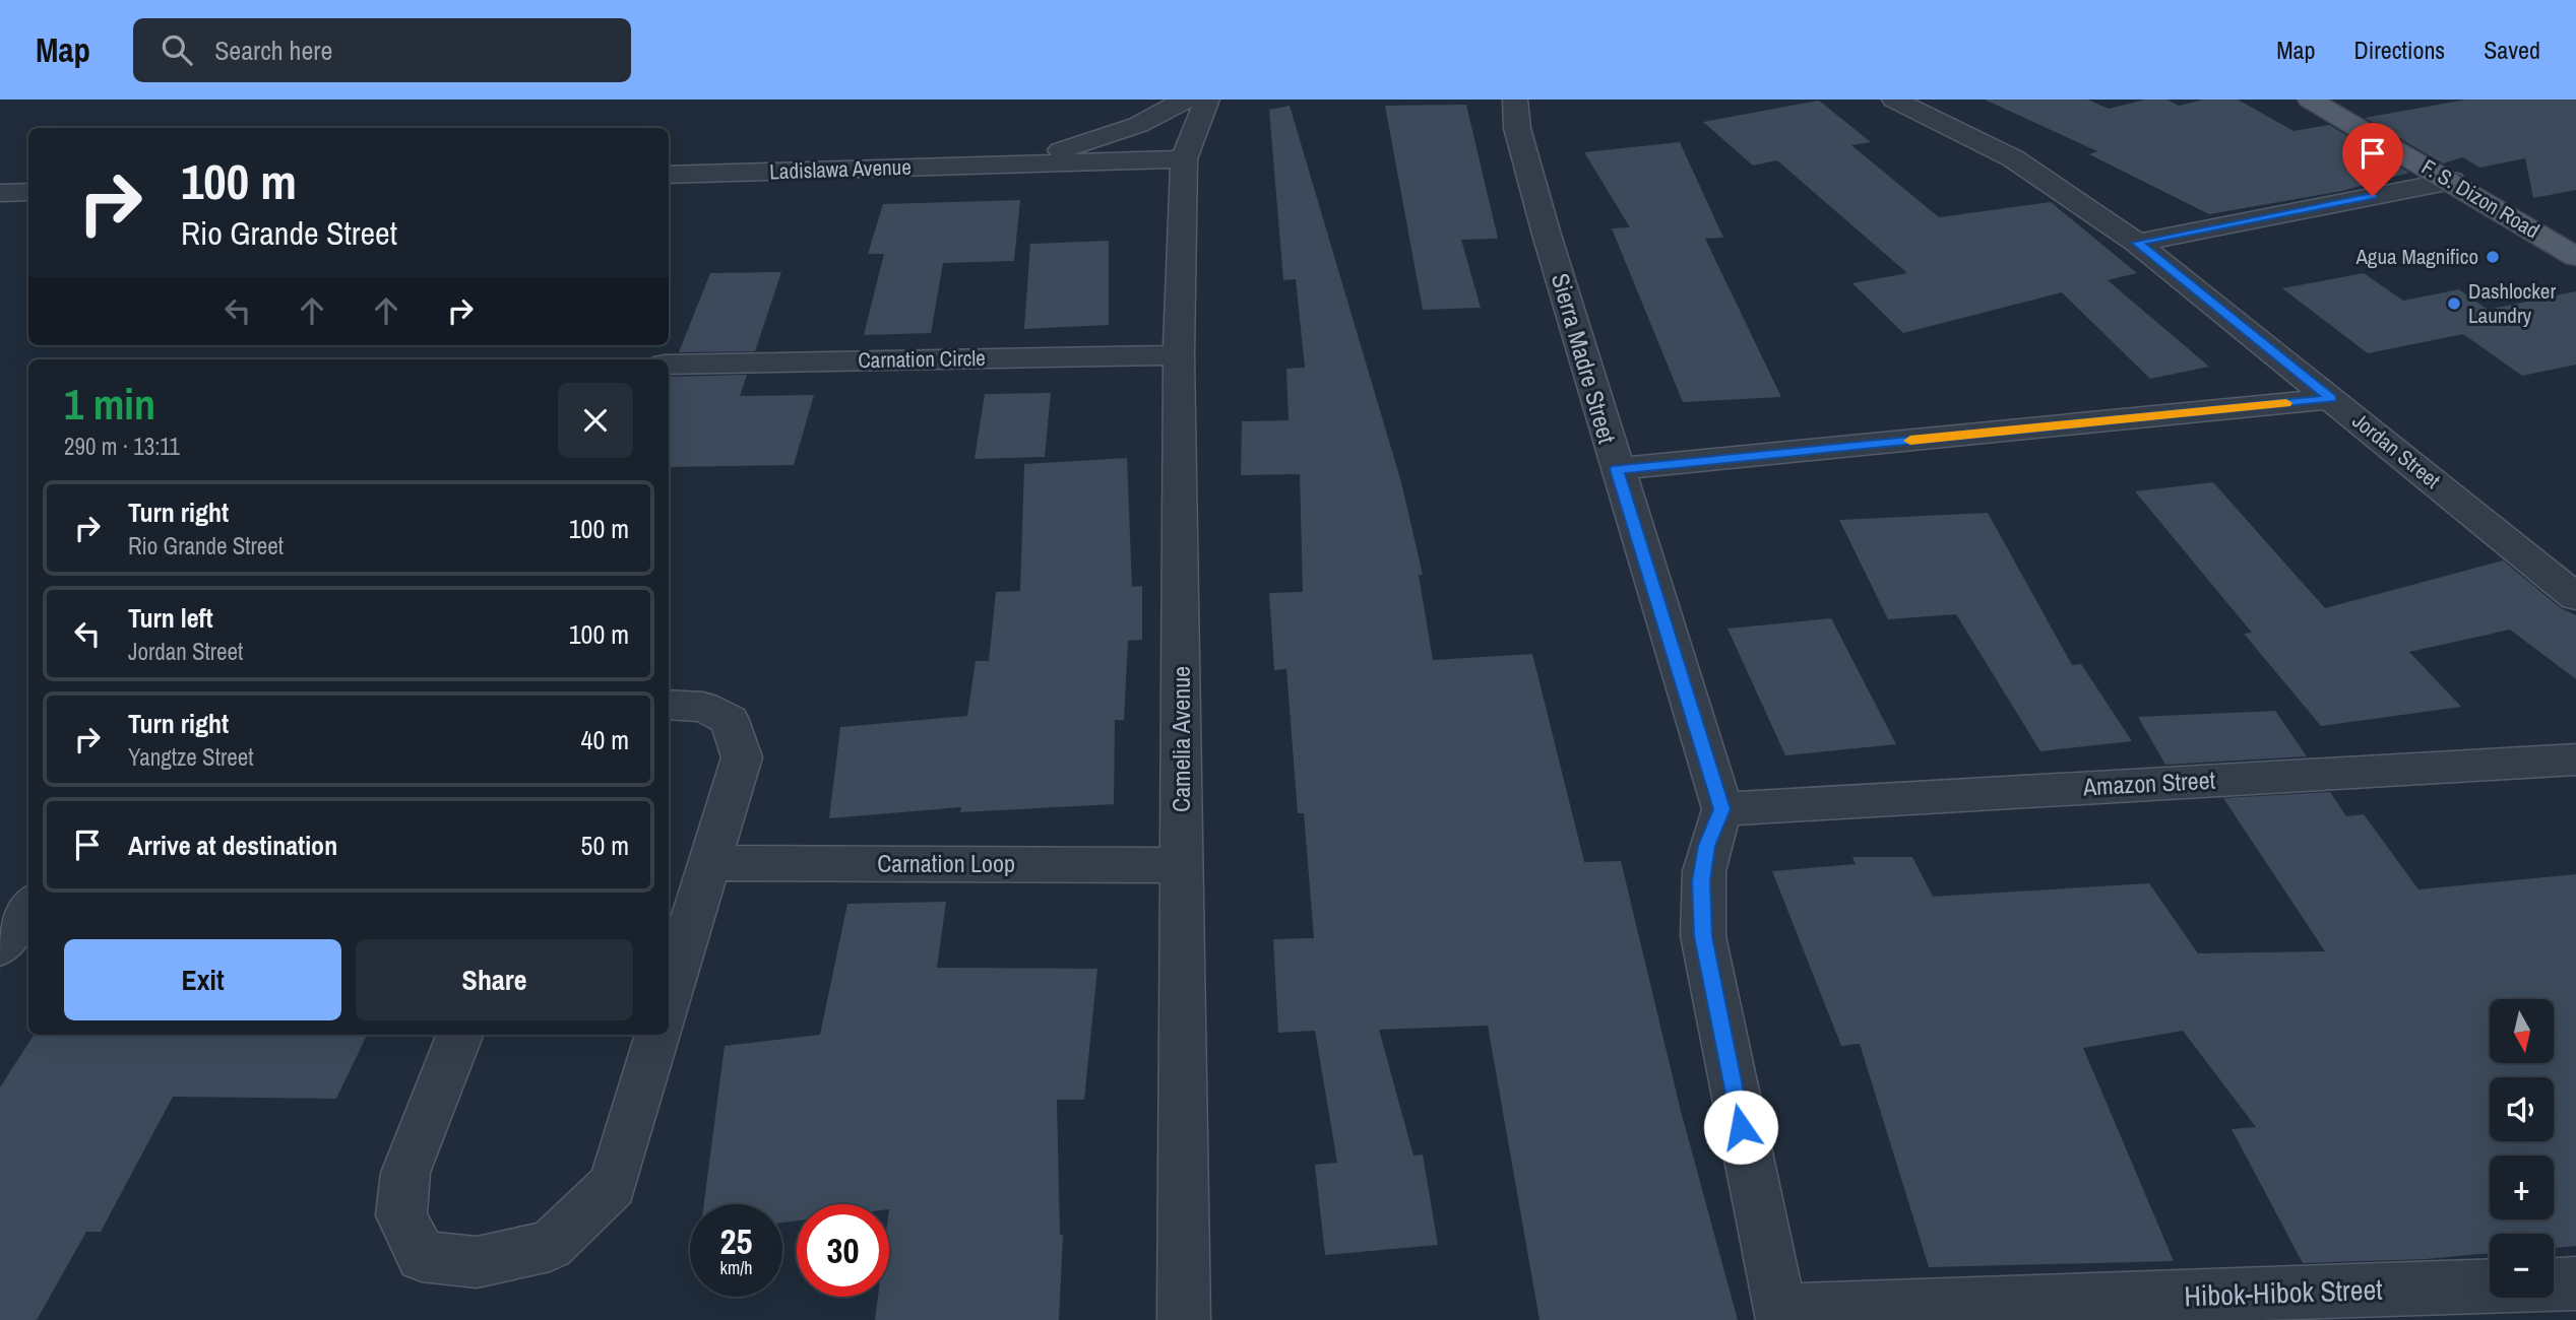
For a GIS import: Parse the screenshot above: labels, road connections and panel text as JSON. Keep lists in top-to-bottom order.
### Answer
{
  "streets": {
    "main road": ["F. S. Dizon Road"],
    "street": [
      "Ladislawa Avenue",
      "Sierra Madre Street",
      "Carnation Circle",
      "Jordan Street",
      "Camelia Avenue",
      "Amazon Street",
      "Carnation Loop",
      "Hibok-Hibok Street"
    ]
  },
  "crossings": [
    ["Ladislawa Avenue", "Camelia Avenue"],
    ["Sierra Madre Street", "Amazon Street"],
    ["Carnation Circle", "Camelia Avenue"],
    ["Camelia Avenue", "Carnation Loop"]
  ],
  "places": ["Agua Magnifico", "Dashlocker Laundry"],
  "north": "bottom",
  "page": {
    "header": "Map",
    "search": "Search here",
    "nav": ["Map", "Directions", "Saved"],
    "turn": ["100 m", "Rio Grande Street"],
    "heading": ["1 min", "290 m · 13:11"],
    "list": [
      {
        "name": "Turn right",
        "note": "Rio Grande Street",
        "value": "100 m"
      },
      {
        "name": "Turn left",
        "note": "Jordan Street",
        "value": "100 m"
      },
      {
        "name": "Turn right",
        "note": "Yangtze Street",
        "value": "40 m"
      },
      {
        "name": "Arrive at destination",
        "value": "50 m"
      }
    ],
    "buttons": ["Exit", "Share"],
    "map_buttons": ["+", "−"],
    "speed": "25 km/h",
    "limit": "30"
  }
}
